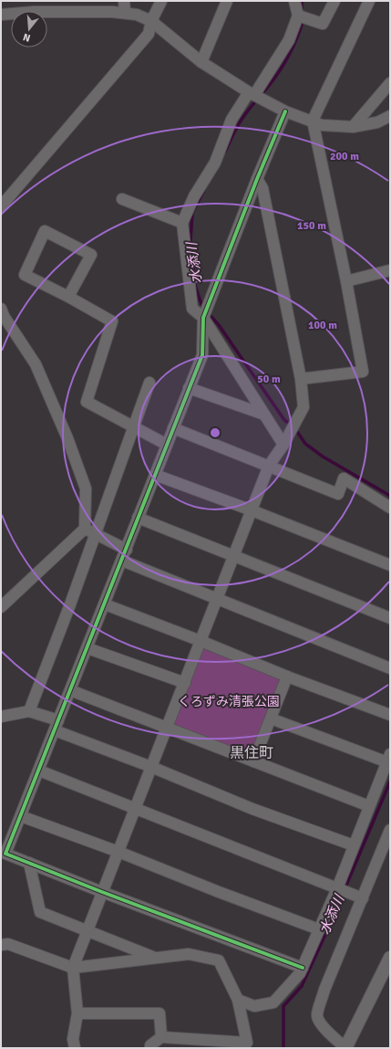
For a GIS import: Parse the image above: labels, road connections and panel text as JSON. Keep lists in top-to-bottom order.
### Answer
{
  "districts": ["黒住町"],
  "water": ["水添川"],
  "parks": ["くろずみ清張公園"],
  "north": "bottom",
  "rings": [
    "200 m",
    "150 m",
    "100 m",
    "50 m"
  ]
}
